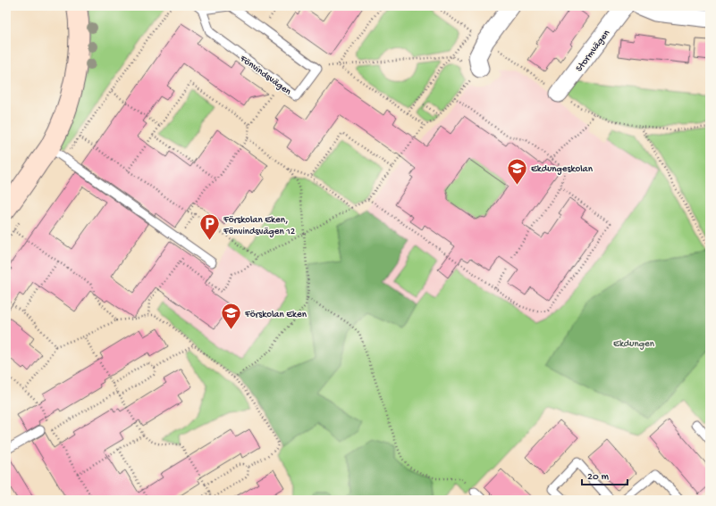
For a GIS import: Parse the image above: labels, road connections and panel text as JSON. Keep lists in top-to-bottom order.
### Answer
{
  "streets": {
    "street": ["Stormvägen"],
    "lane": ["Fönvindsvägen"]
  },
  "parks": ["Ekdungen"],
  "places": {
    "school or university": ["Ekdungeskolan", "Förskolan Eken"],
    "parking": ["Förskolan Eken, Fönvindsvägen 12"]
  },
  "scale_bar": "20 m"
}
